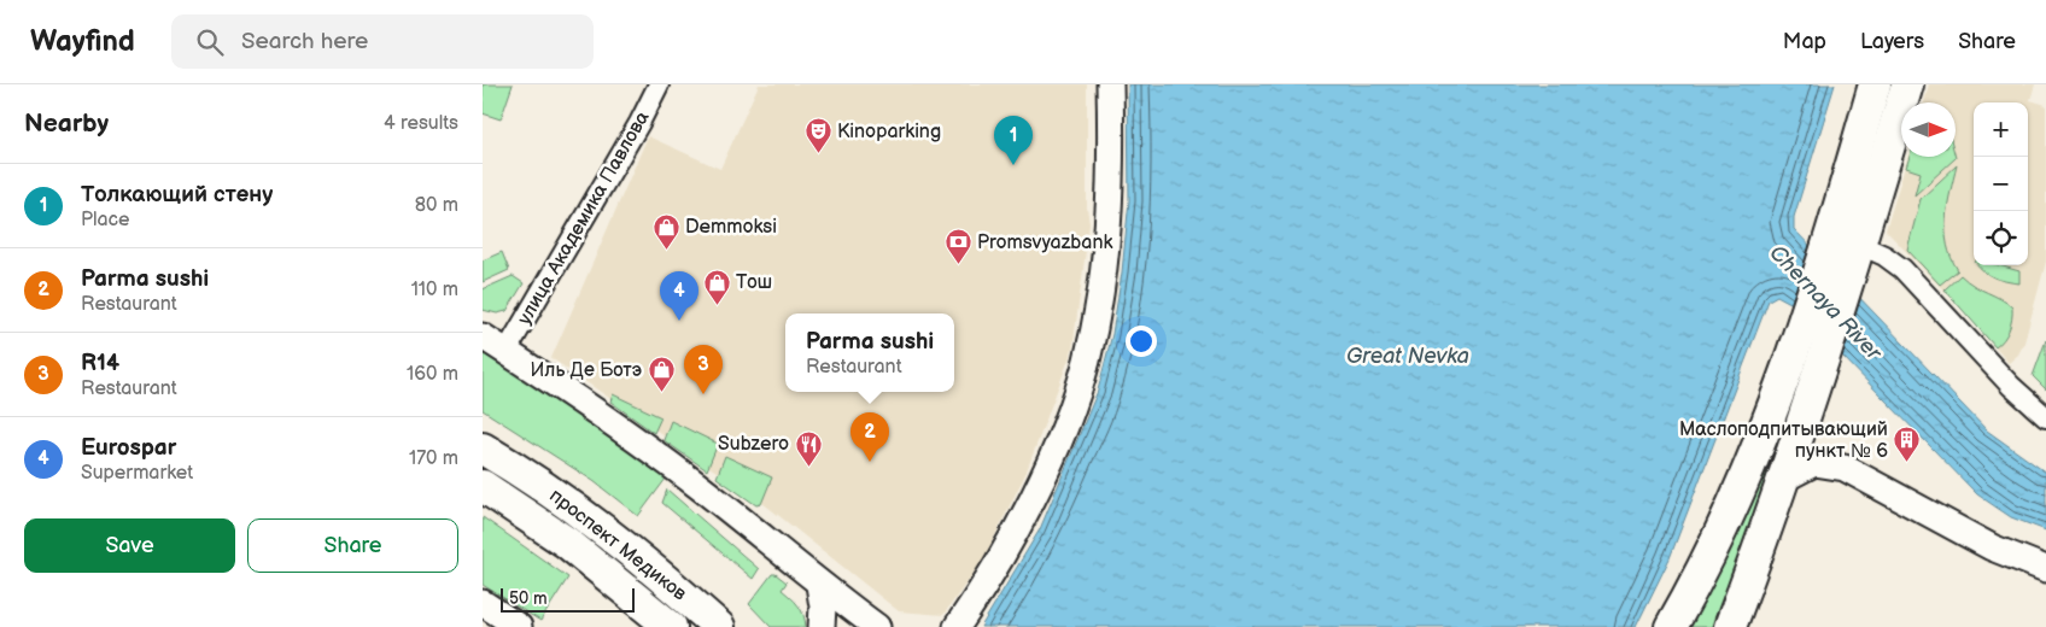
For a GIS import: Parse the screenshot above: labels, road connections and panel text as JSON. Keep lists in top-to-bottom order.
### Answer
{
  "streets": {
    "main road": ["проспект Медиков"],
    "street": ["улица Академика Павлова"]
  },
  "water": ["Chernaya River", "Great Nevka"],
  "places": {
    "theatre": ["Kinoparking"],
    "shop": ["Demmoksi", "Тош", "Иль Де Ботэ"],
    "bank": ["Promsvyazbank"],
    "building": ["Маслоподпитывающий пункт № 6"],
    "restaurant": ["Subzero"]
  },
  "scale_bar": "50 m",
  "north": "right",
  "page": {
    "header": "Wayfind",
    "search": "Search here",
    "nav": ["Map", "Layers", "Share"],
    "heading": ["Nearby", "4 results"],
    "map_buttons": ["+", "−"],
    "pins": [
      "1",
      "4",
      "3",
      "2"
    ],
    "list": [
      {
        "mark": "1",
        "name": "Толкающий стену",
        "note": "Place",
        "value": "80 m"
      },
      {
        "mark": "2",
        "name": "Parma sushi",
        "note": "Restaurant",
        "value": "110 m"
      },
      {
        "mark": "3",
        "name": "R14",
        "note": "Restaurant",
        "value": "160 m"
      },
      {
        "mark": "4",
        "name": "Eurospar",
        "note": "Supermarket",
        "value": "170 m"
      }
    ],
    "popup": ["Parma sushi", "Restaurant"],
    "buttons": ["Save", "Share"],
    "scale": "50 m"
  }
}
